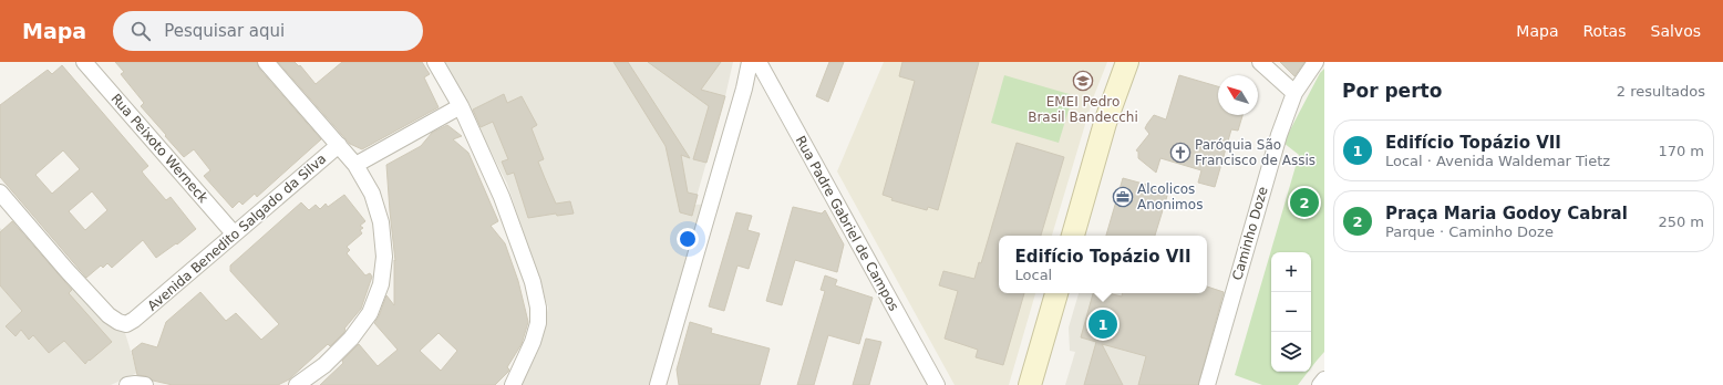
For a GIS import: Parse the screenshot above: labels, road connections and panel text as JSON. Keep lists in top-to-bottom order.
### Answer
{
  "streets": {
    "street": [
      "Rua Peixoto Werneck",
      "Rua Padre Gabriel de Campos",
      "Avenida Benedito Salgado da Silva",
      "Caminho Doze"
    ]
  },
  "crossings": [
    ["Rua Peixoto Werneck", "Avenida Benedito Salgado da Silva"]
  ],
  "places": {
    "school or university": ["EMEI Pedro Brasil Bandecchi"],
    "church": ["Paróquia São Francisco de Assis"],
    "office": ["Alcolicos Anonimos"]
  },
  "north": "top left",
  "page": {
    "header": "Mapa",
    "search": "Pesquisar aqui",
    "nav": ["Mapa", "Rotas", "Salvos"],
    "heading": ["Por perto", "2 resultados"],
    "list": [
      {
        "mark": "1",
        "name": "Edifício Topázio VII",
        "note": "Local · Avenida Waldemar Tietz",
        "value": "170 m"
      },
      {
        "mark": "2",
        "name": "Praça Maria Godoy Cabral",
        "note": "Parque · Caminho Doze",
        "value": "250 m"
      }
    ],
    "pins": ["2", "1"],
    "popup": ["Edifício Topázio VII", "Local"],
    "map_buttons": ["+", "−"]
  }
}
